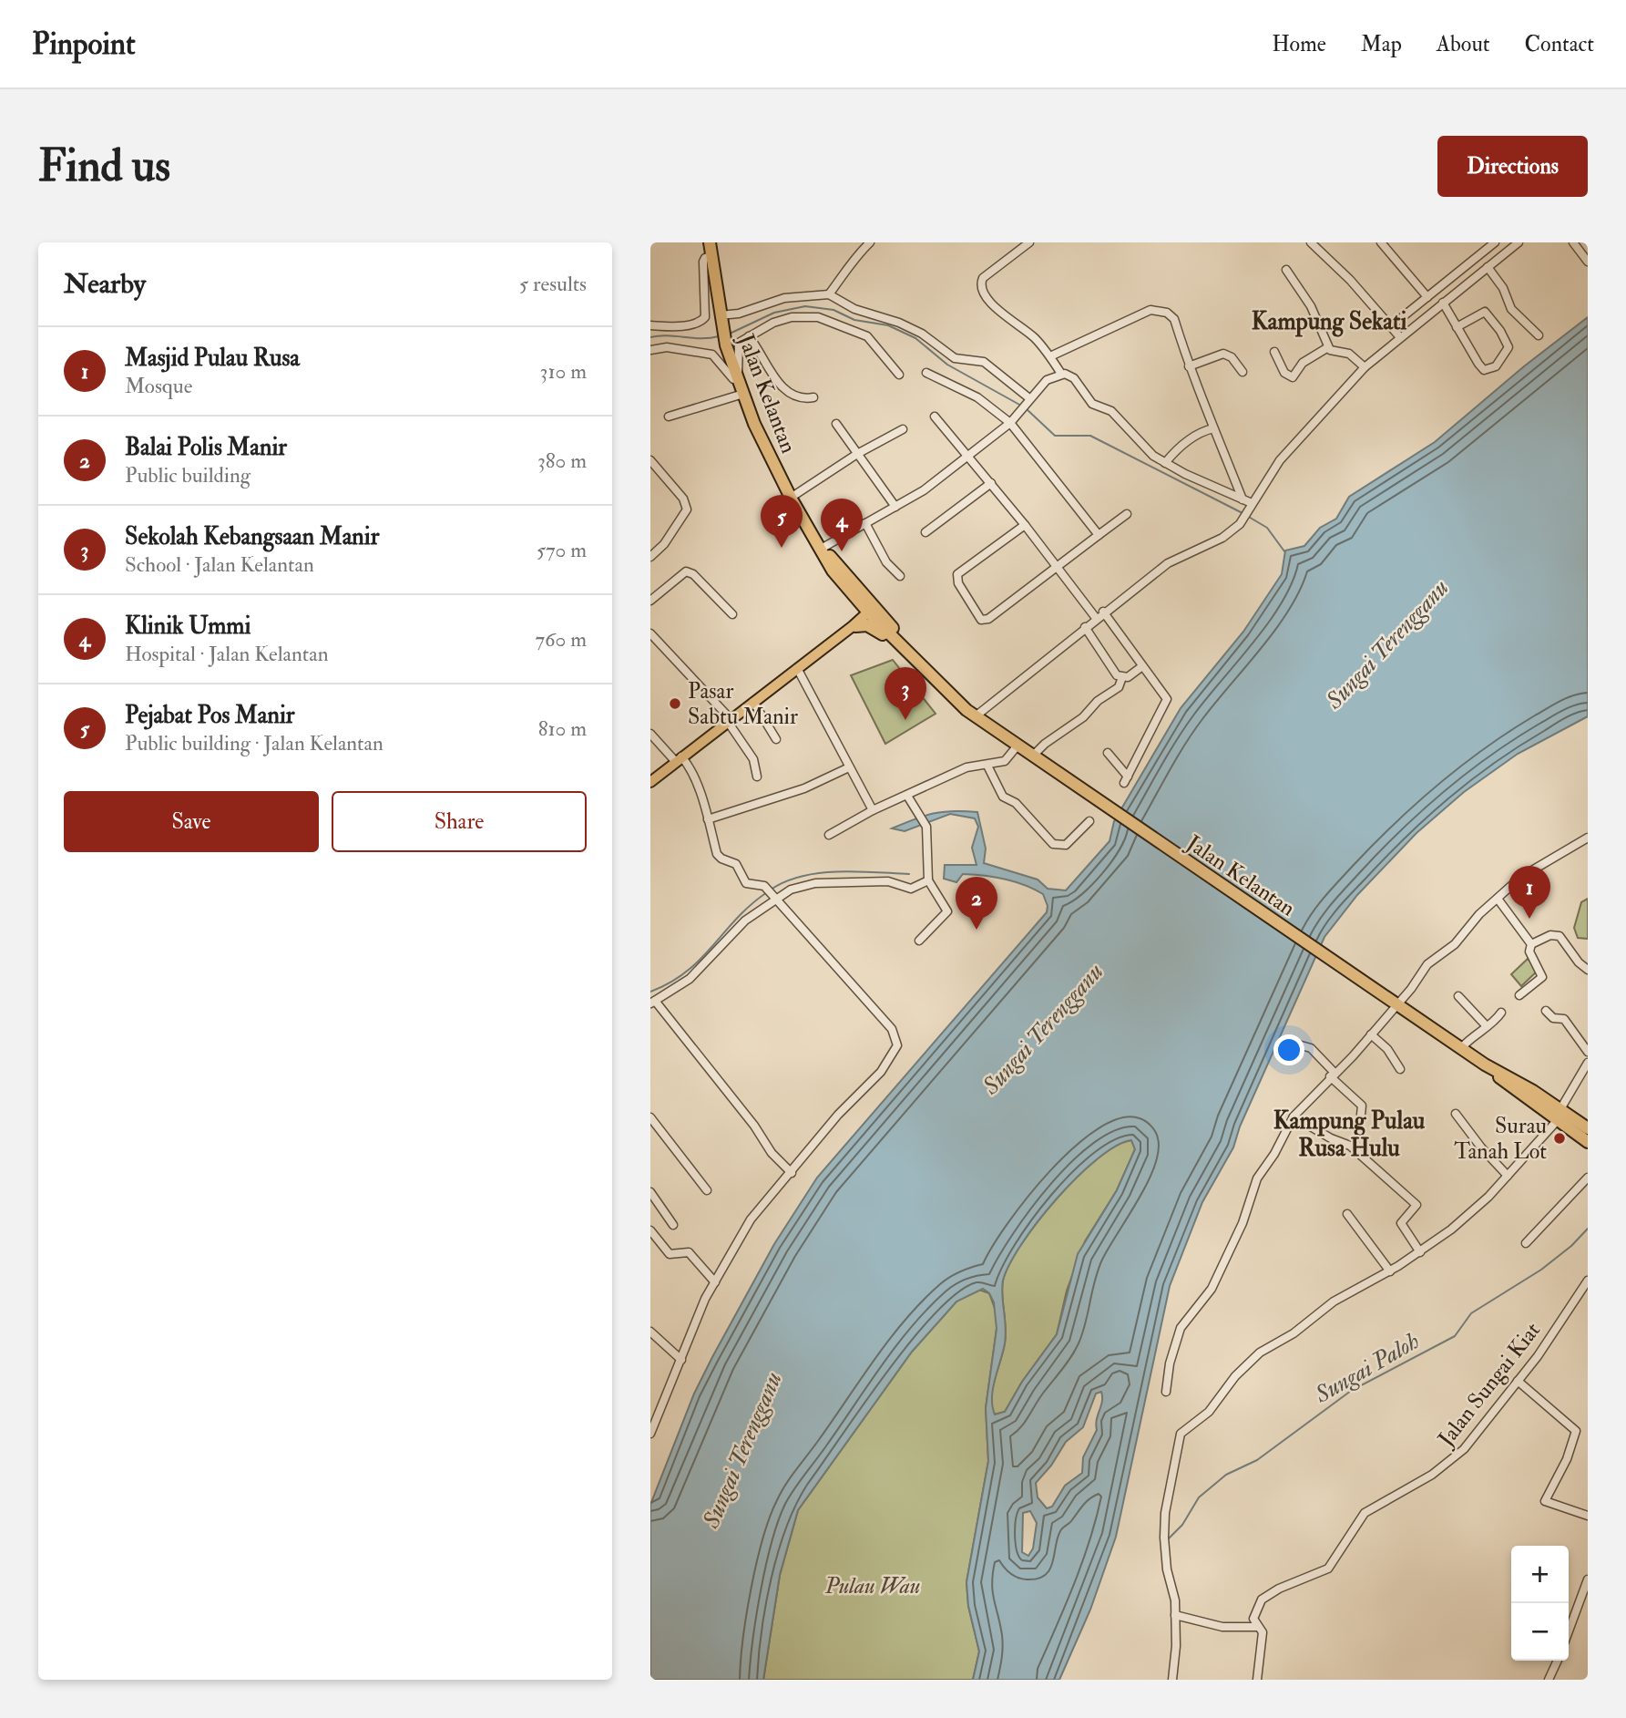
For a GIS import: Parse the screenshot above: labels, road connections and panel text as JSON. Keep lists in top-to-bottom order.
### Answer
{
  "streets": {
    "highway": ["Jalan Kelantan"],
    "street": ["Jalan Sungai Kiat"]
  },
  "districts": ["Kampung Sekati", "Kampung Pulau Rusa Hulu"],
  "water": ["Sungai Terengganu", "Sungai Paloh"],
  "parks": ["Pulau Wau"],
  "places": ["Pasar Sabtu Manir", "Surau Tanah Lot"],
  "page": {
    "header": "Pinpoint",
    "nav": [
      "Home",
      "Map",
      "About",
      "Contact"
    ],
    "buttons": [
      "Directions",
      ["Save", "Share"]
    ],
    "title": "Find us",
    "heading": ["Nearby", "5 results"],
    "list": [
      {
        "mark": "1",
        "name": "Masjid Pulau Rusa",
        "note": "Mosque",
        "value": "310 m"
      },
      {
        "mark": "2",
        "name": "Balai Polis Manir",
        "note": "Public building",
        "value": "380 m"
      },
      {
        "mark": "3",
        "name": "Sekolah Kebangsaan Manir",
        "note": "School · Jalan Kelantan",
        "value": "570 m"
      },
      {
        "mark": "4",
        "name": "Klinik Ummi",
        "note": "Hospital · Jalan Kelantan",
        "value": "760 m"
      },
      {
        "mark": "5",
        "name": "Pejabat Pos Manir",
        "note": "Public building · Jalan Kelantan",
        "value": "810 m"
      }
    ],
    "pins": [
      "5",
      "4",
      "3",
      "1",
      "2"
    ],
    "map_buttons": ["+", "−"]
  }
}
